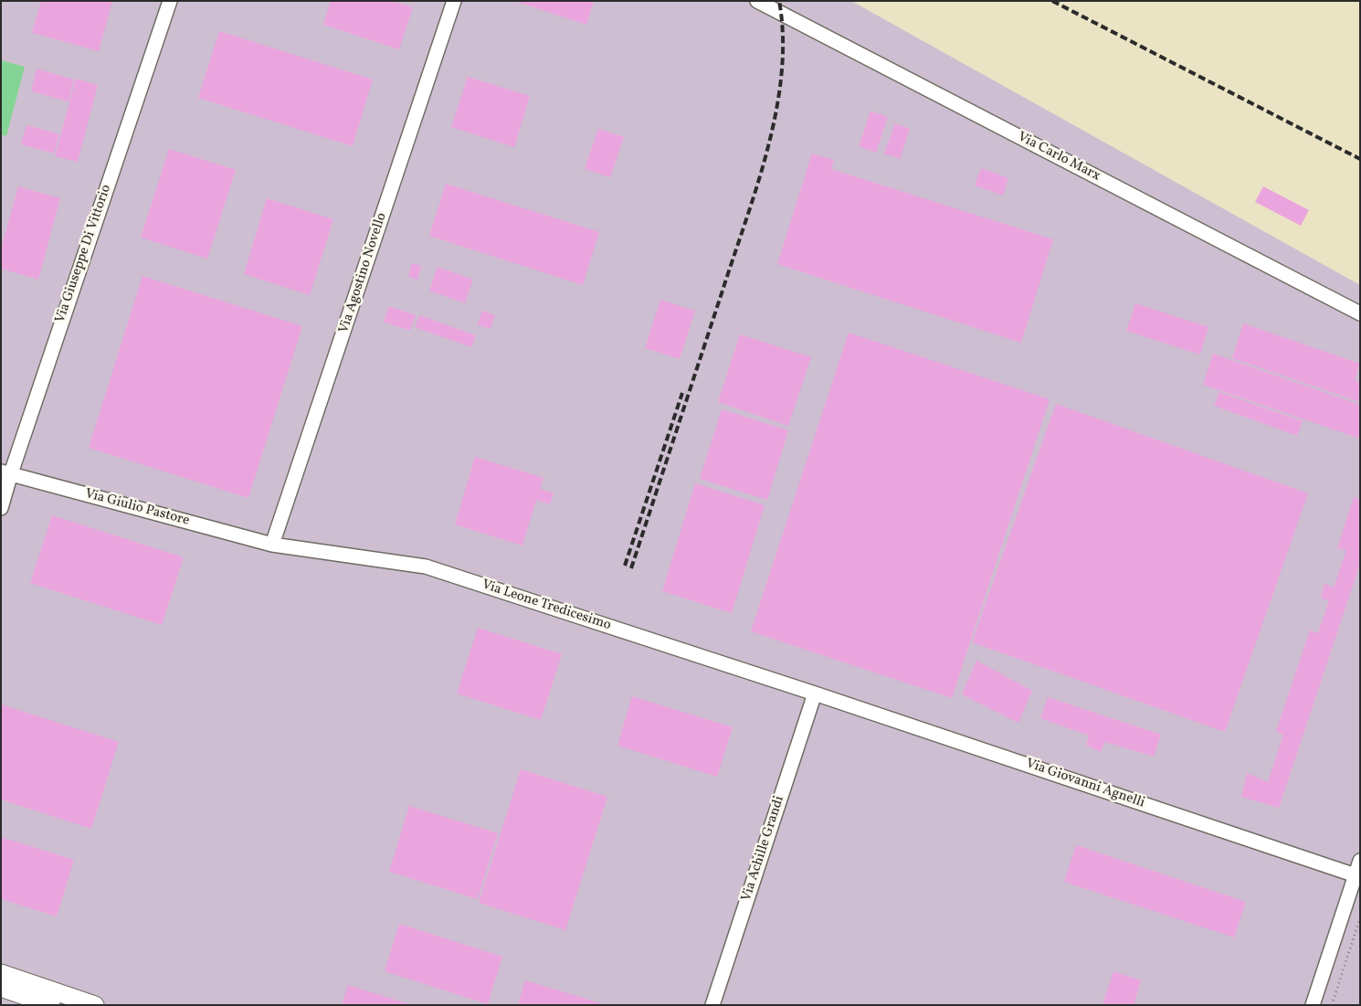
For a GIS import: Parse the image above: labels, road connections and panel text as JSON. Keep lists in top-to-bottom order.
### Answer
{
  "streets": {
    "street": [
      "Via Carlo Marx",
      "Via Giuseppe Di Vittorio",
      "Via Agostino Novello",
      "Via Giulio Pastore",
      "Via Leone Tredicesimo",
      "Via Giovanni Agnelli",
      "Via Achille Grandi"
    ]
  },
  "crossings": [
    ["Via Giuseppe Di Vittorio", "Via Giulio Pastore"],
    ["Via Agostino Novello", "Via Giulio Pastore"],
    ["Via Agostino Novello", "Via Leone Tredicesimo"],
    ["Via Giulio Pastore", "Via Leone Tredicesimo"],
    ["Via Leone Tredicesimo", "Via Giovanni Agnelli"],
    ["Via Leone Tredicesimo", "Via Achille Grandi"],
    ["Via Giovanni Agnelli", "Via Achille Grandi"]
  ]
}
